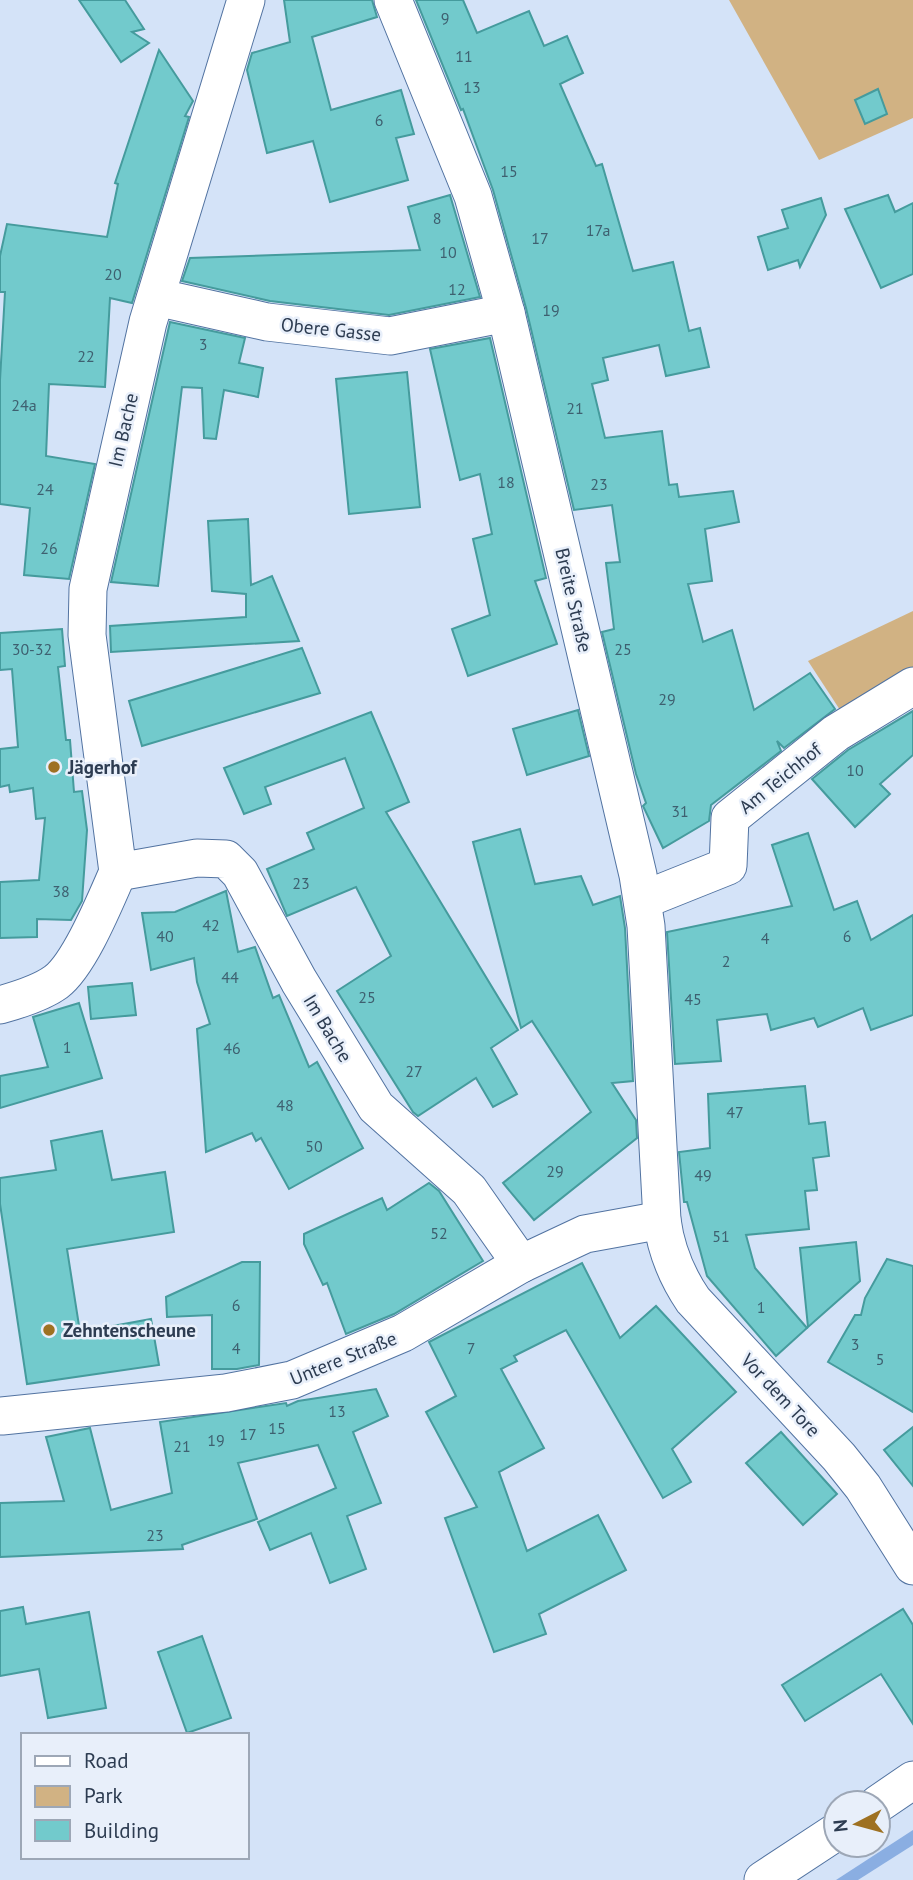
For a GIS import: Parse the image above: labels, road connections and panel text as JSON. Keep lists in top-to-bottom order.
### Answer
{
  "streets": {
    "street": [
      "Obere Gasse",
      "Im Bache",
      "Breite Straße",
      "Am Teichhof",
      "Untere Straße",
      "Vor dem Tore"
    ]
  },
  "crossings": [
    ["Obere Gasse", "Im Bache"],
    ["Obere Gasse", "Breite Straße"],
    ["Im Bache", "Untere Straße"],
    ["Breite Straße", "Am Teichhof"],
    ["Breite Straße", "Untere Straße"],
    ["Breite Straße", "Vor dem Tore"],
    ["Untere Straße", "Vor dem Tore"]
  ],
  "places": ["Jägerhof", "Zehntenscheune"],
  "house_numbers": [
    "9",
    "11",
    "13",
    "6",
    "15",
    "8",
    "17a",
    "17",
    "10",
    "20",
    "12",
    "19",
    "3",
    "22",
    "24a",
    "21",
    "18",
    "23",
    "24",
    "26",
    "30-32",
    "25",
    "29",
    "10",
    "31",
    "23",
    "38",
    "42",
    "40",
    "6",
    "4",
    "2",
    "44",
    "25",
    "45",
    "1",
    "46",
    "27",
    "48",
    "47",
    "50",
    "29",
    "49",
    "52",
    "51",
    "6",
    "1",
    "3",
    "4",
    "7",
    "5",
    "13",
    "15",
    "17",
    "19",
    "21",
    "23"
  ],
  "legend": ["Road", "Park", "Building"],
  "north": "left"
}
